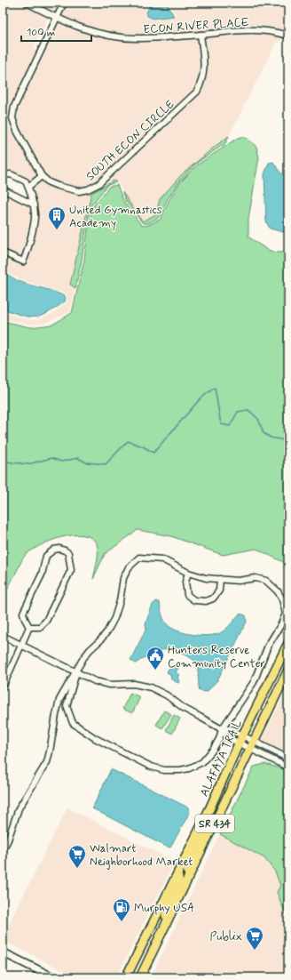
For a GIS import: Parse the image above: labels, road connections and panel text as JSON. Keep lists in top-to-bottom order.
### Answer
{
  "streets": {
    "main road": ["ALAFAYA TRAIL", "SR 434"],
    "street": ["ECON RIVER PLACE", "SOUTH ECON CIRCLE"]
  },
  "crossings": [
    ["ECON RIVER PLACE", "SOUTH ECON CIRCLE"]
  ],
  "places": {
    "building": ["United Gymnastics Academy"],
    "public building": ["Hunters Reserve Community Center"],
    "supermarket": ["Walmart Neighborhood Market", "Publix"],
    "fuel station": ["Murphy USA"]
  },
  "scale_bar": "100 m"
}
